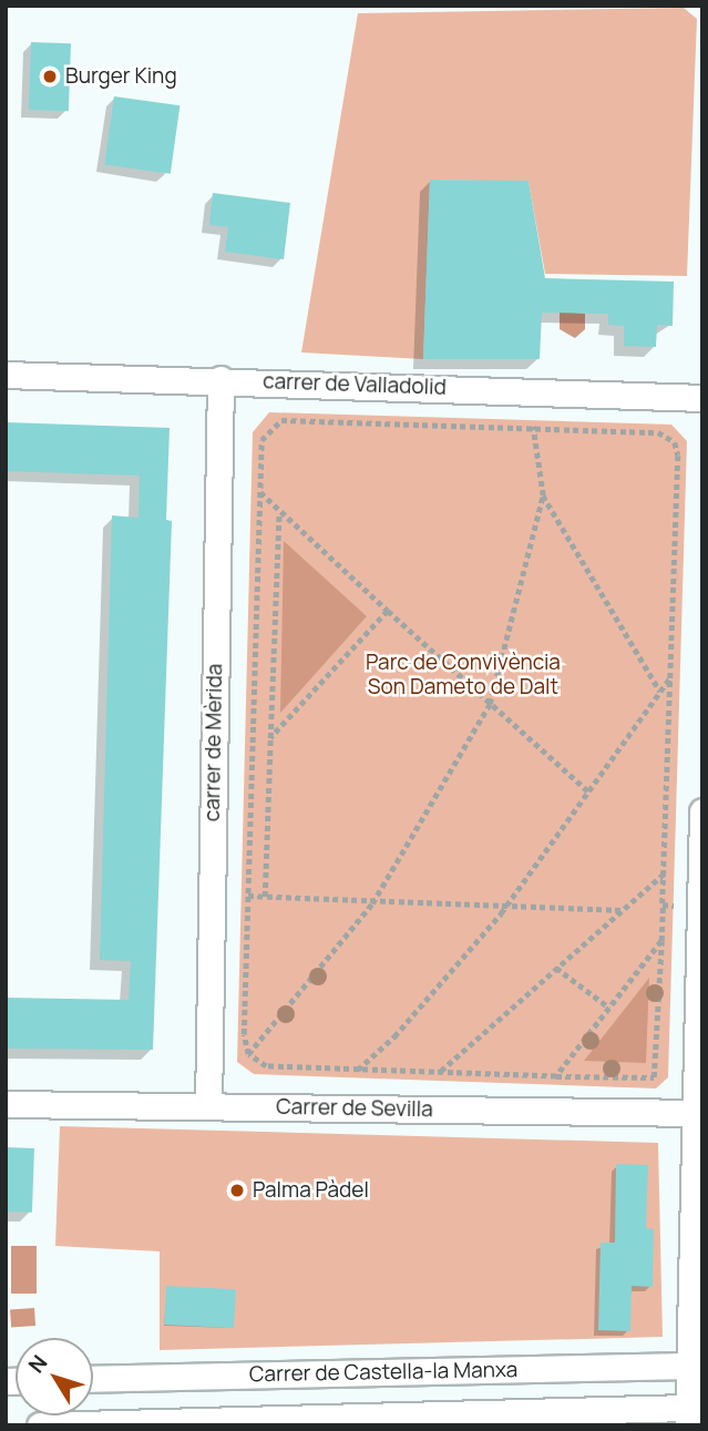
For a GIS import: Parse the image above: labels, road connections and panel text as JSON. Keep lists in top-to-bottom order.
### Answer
{
  "streets": {
    "street": [
      "carrer de Valladolid",
      "carrer de Mèrida",
      "Carrer de Sevilla",
      "Carrer de Castella-la Manxa"
    ]
  },
  "crossings": [
    ["carrer de Valladolid", "carrer de Mèrida"],
    ["carrer de Mèrida", "Carrer de Sevilla"]
  ],
  "parks": ["Parc de Convivència Son Dameto de Dalt"],
  "places": ["Burger King", "Palma Pàdel"],
  "north": "top left"
}
